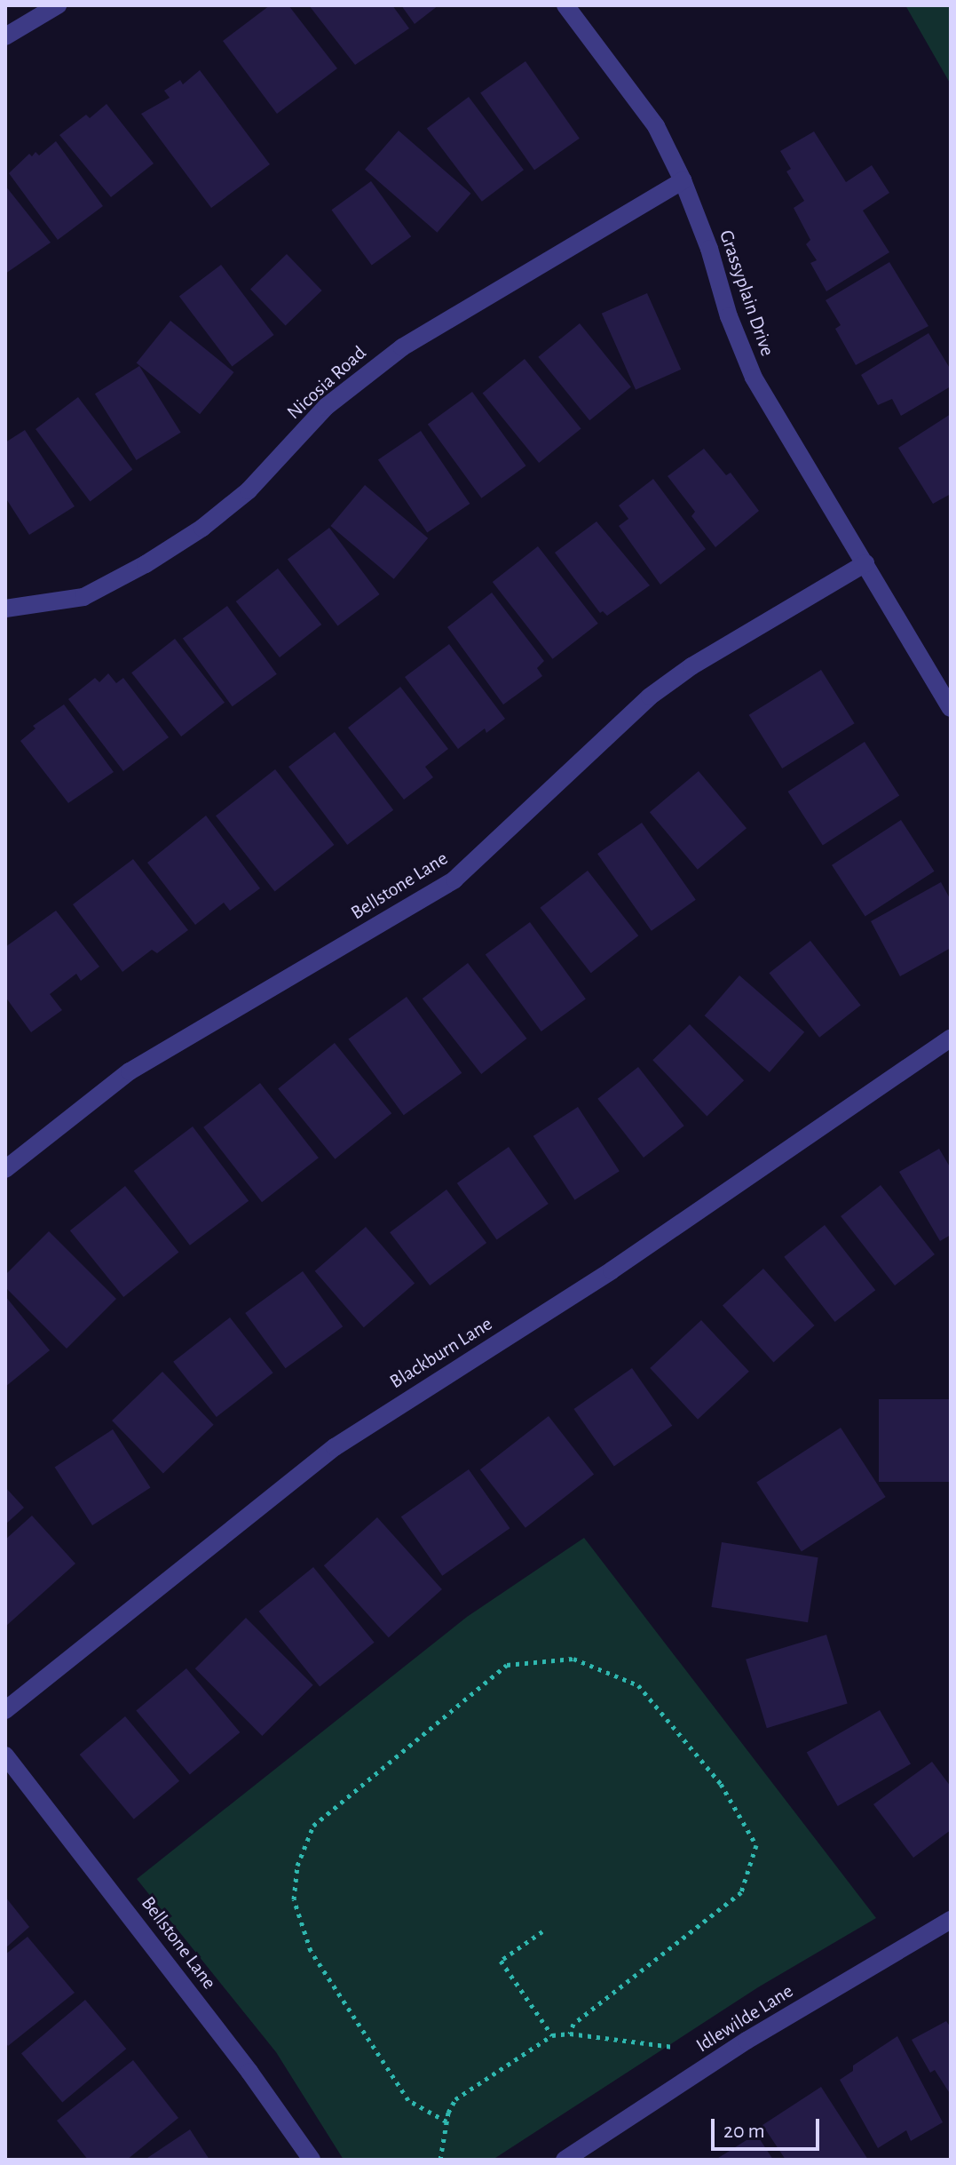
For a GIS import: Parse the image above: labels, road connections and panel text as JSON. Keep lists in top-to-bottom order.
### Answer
{
  "streets": {
    "street": [
      "Grassyplain Drive",
      "Nicosia Road",
      "Bellstone Lane",
      "Blackburn Lane",
      "Idlewilde Lane"
    ]
  },
  "crossings": [
    ["Grassyplain Drive", "Nicosia Road"],
    ["Grassyplain Drive", "Bellstone Lane"]
  ],
  "scale_bar": "20 m"
}
